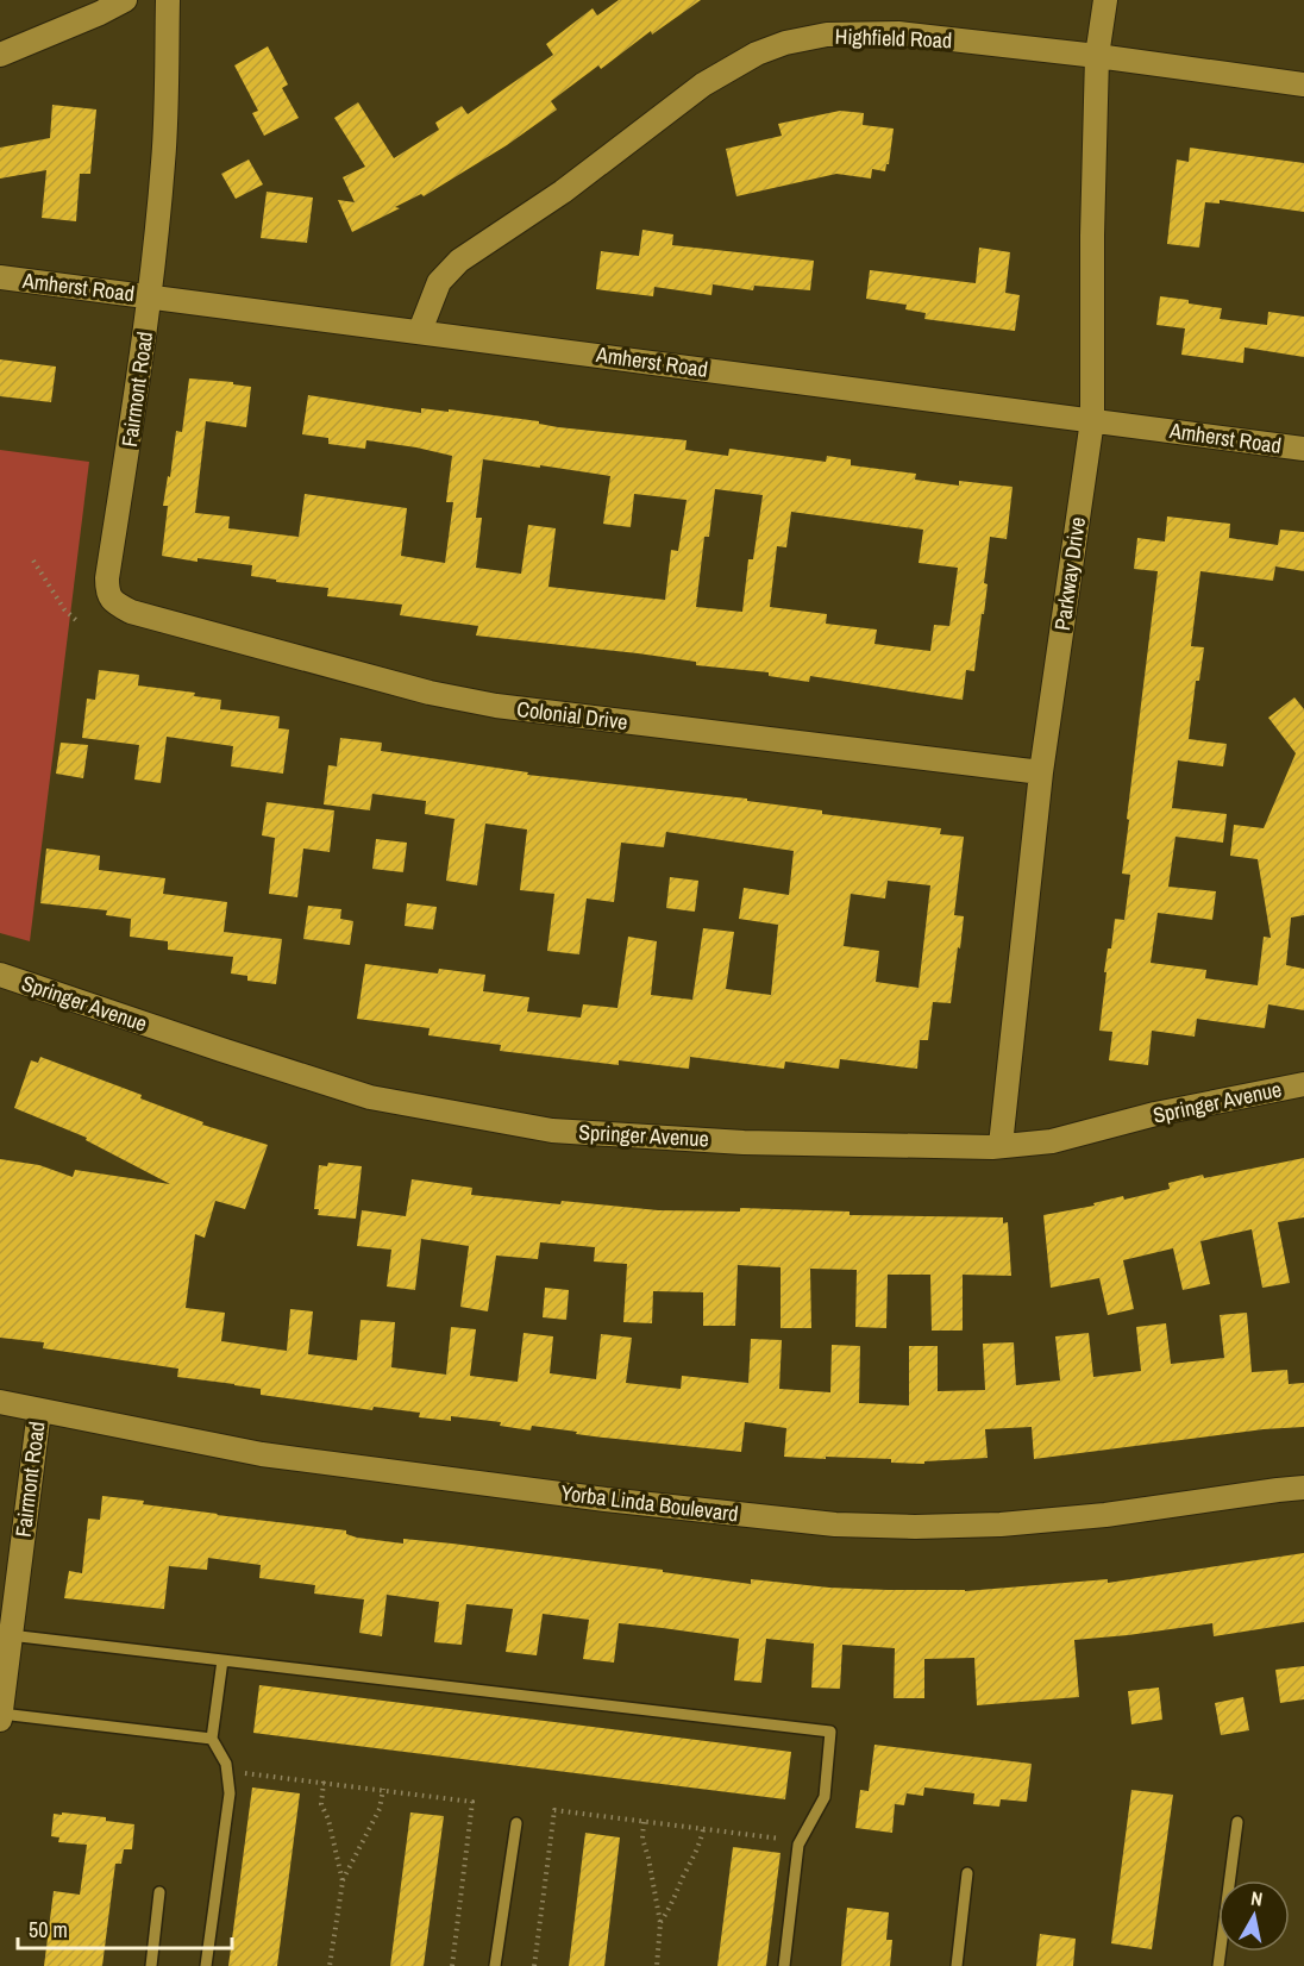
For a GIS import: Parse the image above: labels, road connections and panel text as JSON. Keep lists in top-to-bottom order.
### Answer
{
  "streets": {
    "street": [
      "Highfield Road",
      "Amherst Road",
      "Fairmont Road",
      "Parkway Drive",
      "Colonial Drive",
      "Springer Avenue",
      "Yorba Linda Boulevard"
    ]
  },
  "crossings": [
    ["Highfield Road", "Amherst Road"],
    ["Highfield Road", "Parkway Drive"],
    ["Amherst Road", "Fairmont Road"],
    ["Amherst Road", "Parkway Drive"],
    ["Fairmont Road", "Colonial Drive"],
    ["Fairmont Road", "Yorba Linda Boulevard"],
    ["Parkway Drive", "Colonial Drive"],
    ["Parkway Drive", "Springer Avenue"]
  ],
  "scale_bar": "50 m",
  "north": "top"
}
